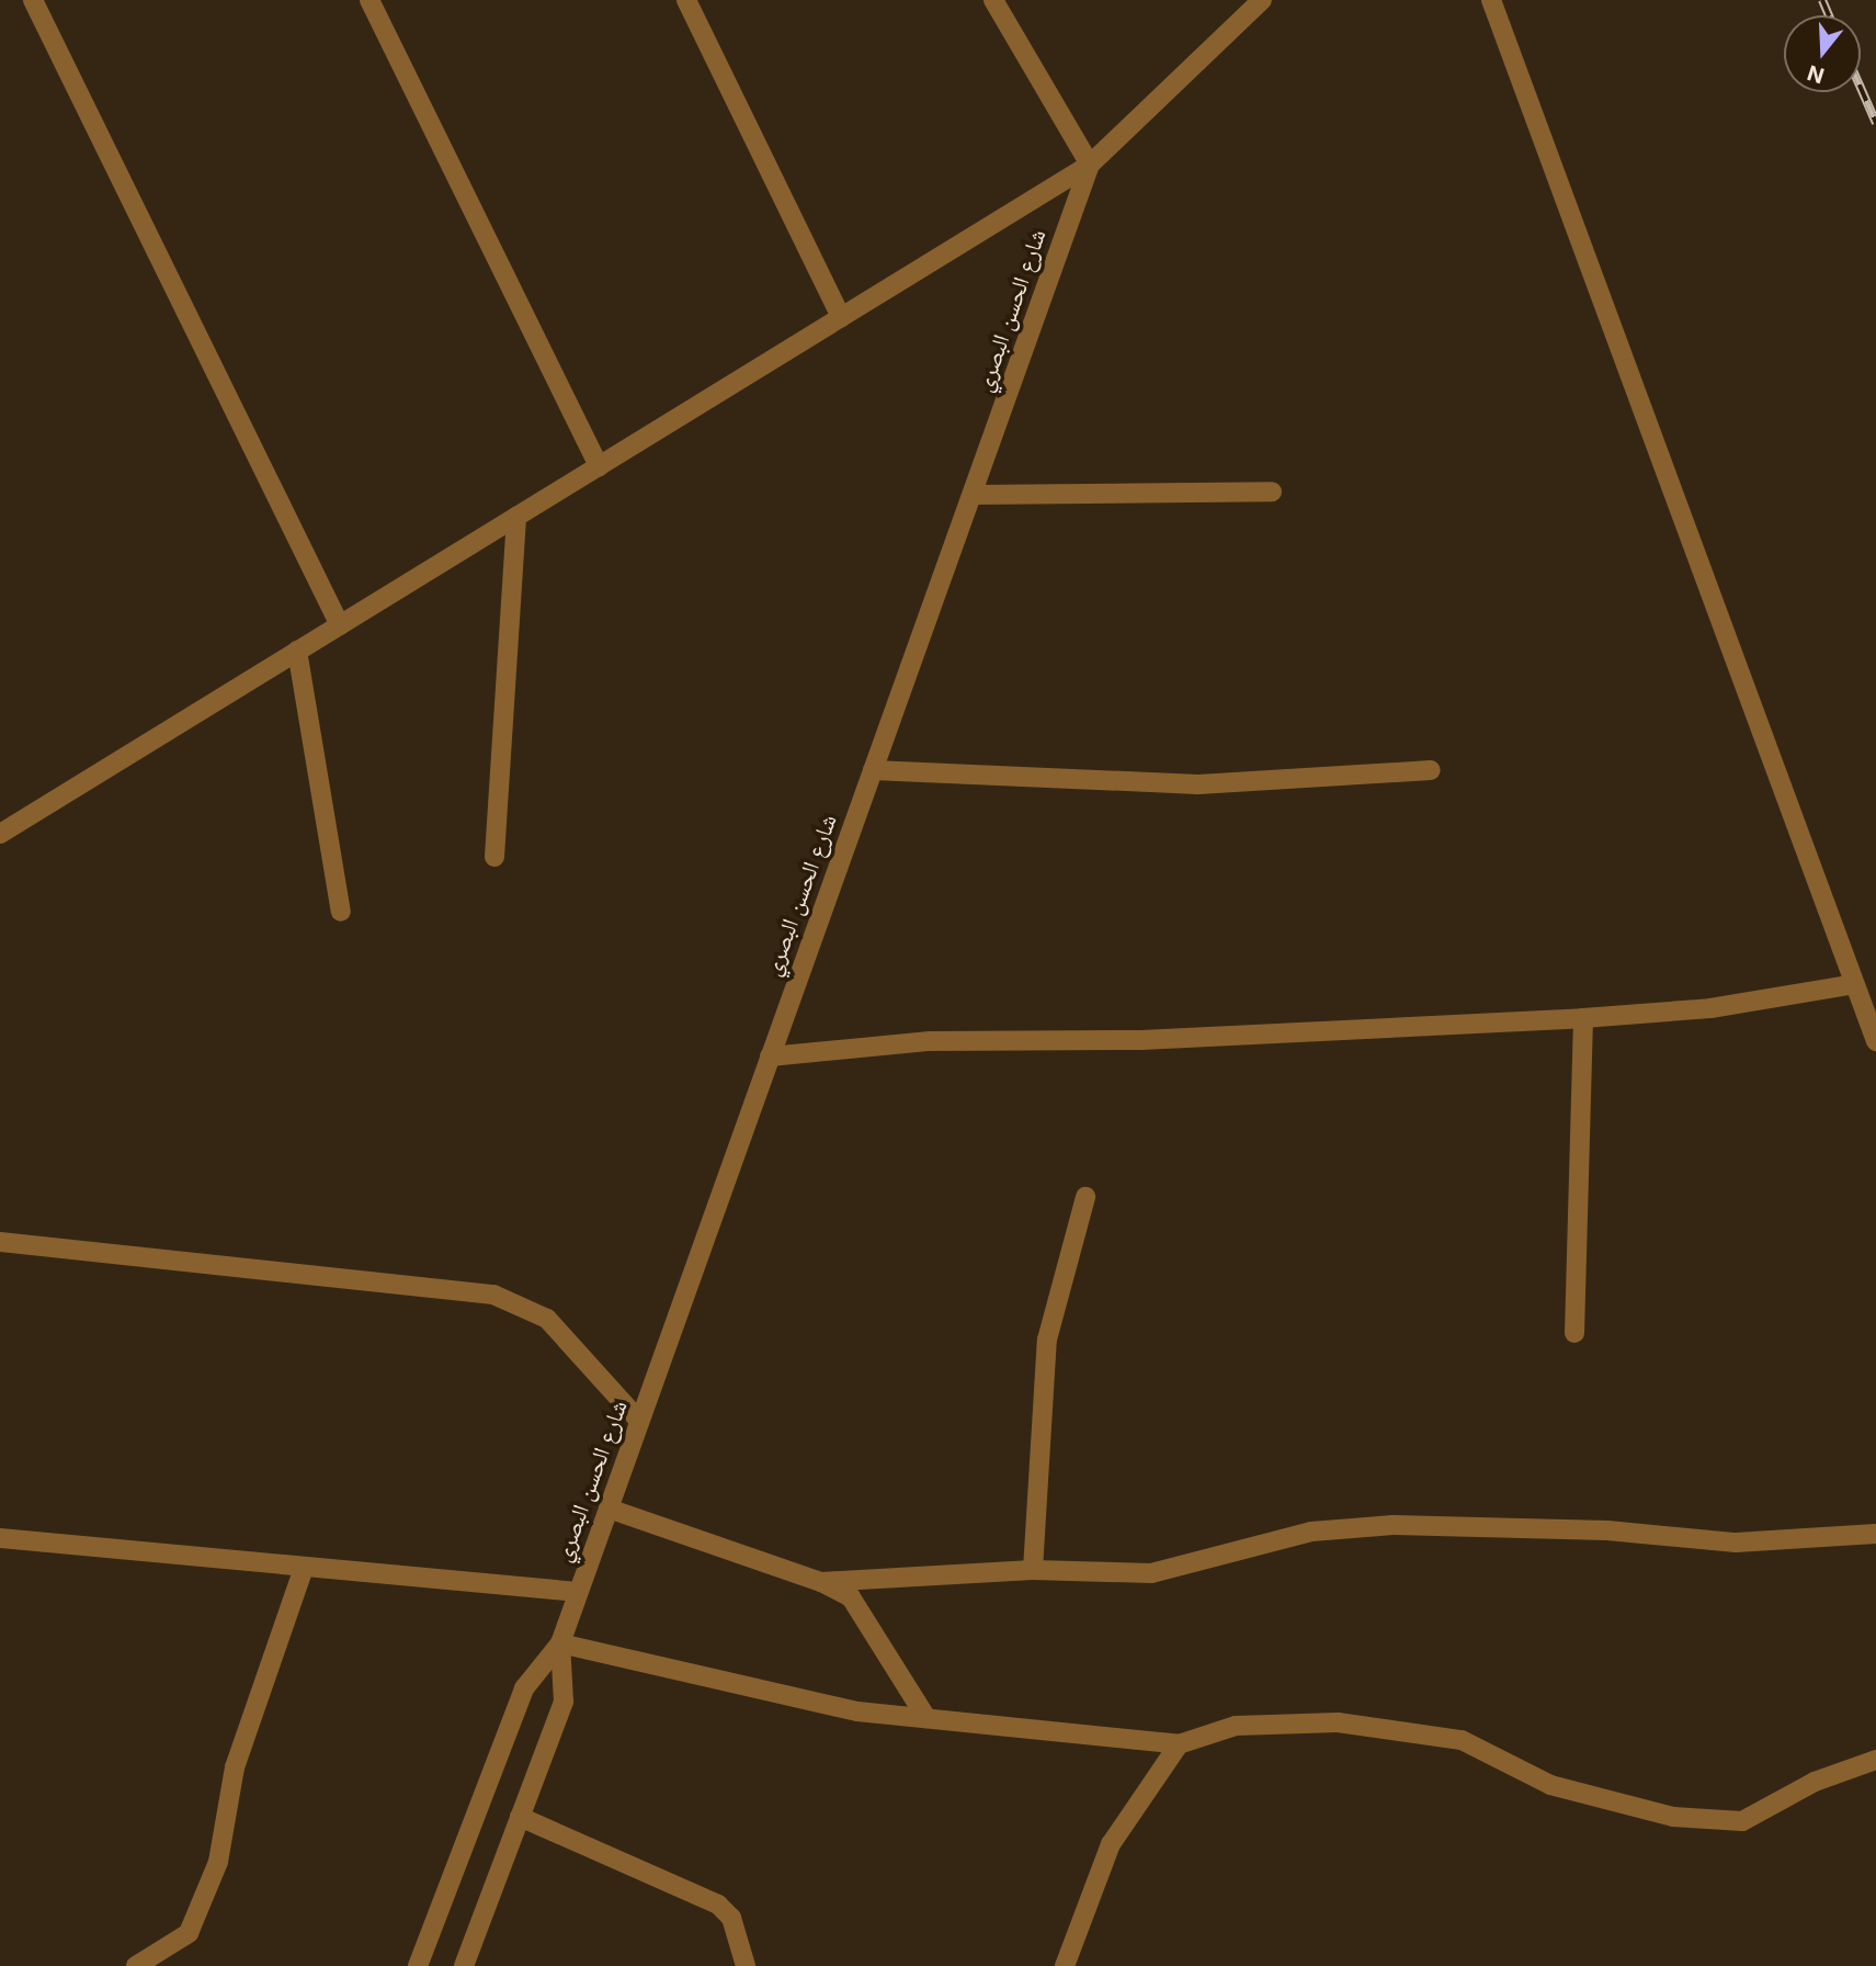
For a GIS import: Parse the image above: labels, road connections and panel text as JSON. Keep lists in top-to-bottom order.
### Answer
{
  "streets": {
    "street": ["شارع الحسن البصري"]
  },
  "north": "bottom"
}
